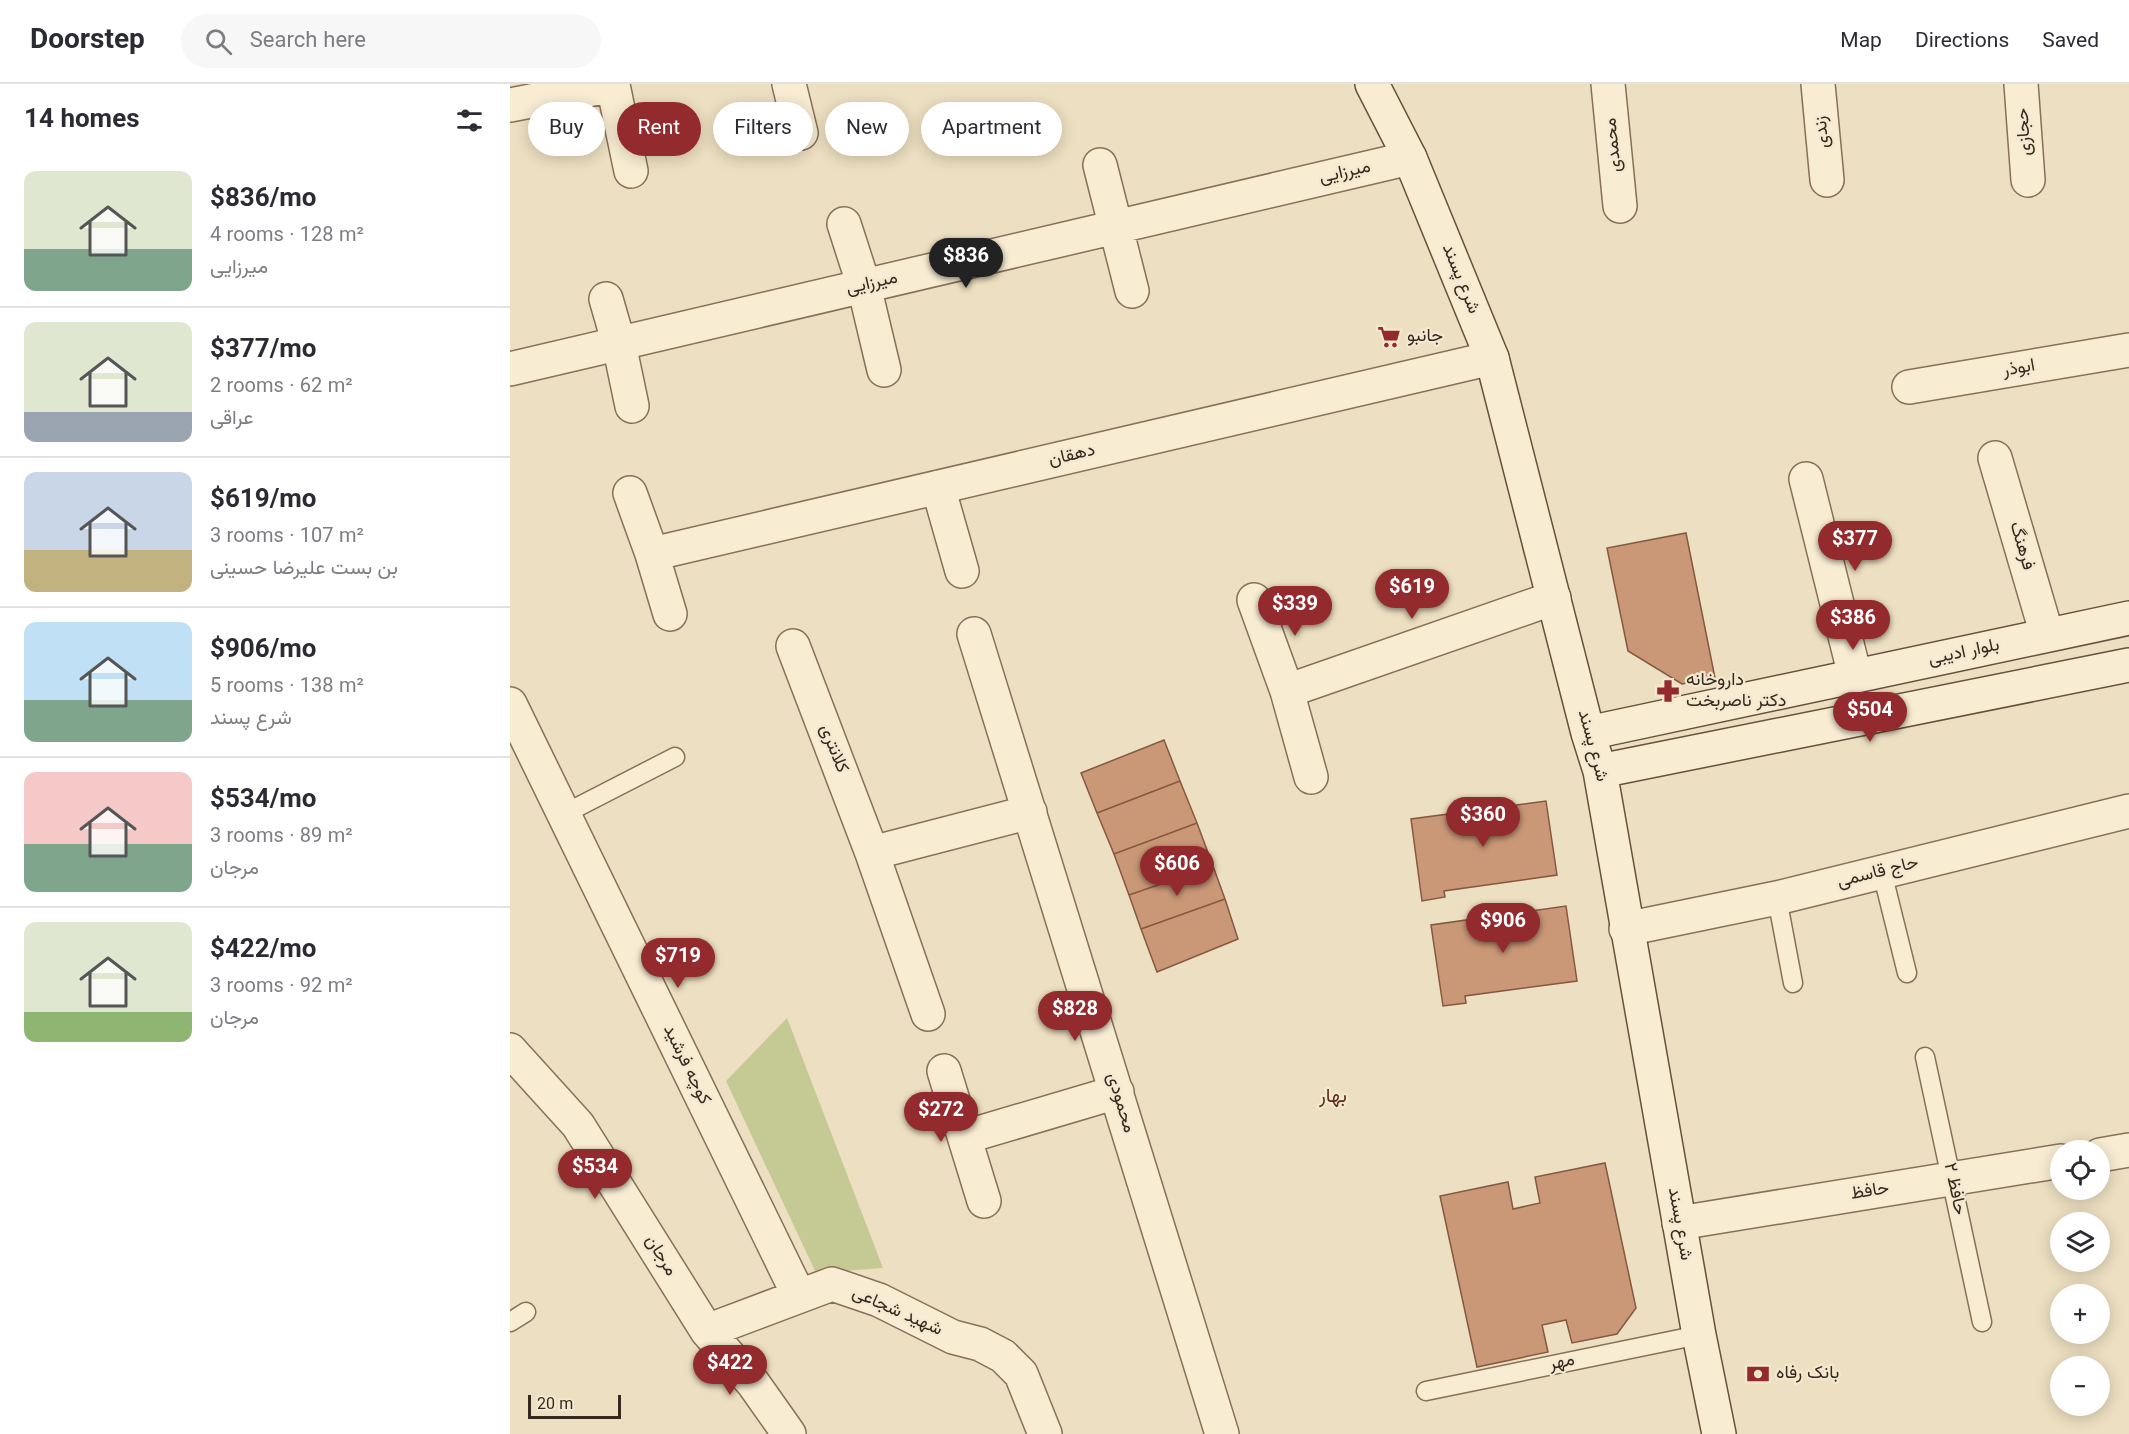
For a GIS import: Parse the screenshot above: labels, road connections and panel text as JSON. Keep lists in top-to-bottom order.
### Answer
{
  "streets": {
    "street": [
      "زندی",
      "حجازی",
      "محمدی",
      "میرزایی",
      "شرع پسند",
      "ابوذر",
      "دهقان",
      "فرهنگ",
      "بلوار ادیبی",
      "کلانتری",
      "حاج قاسمی",
      "كوچه فرشيد",
      "محمودی",
      "حافظ",
      "مرجان",
      "شهید شجاعی"
    ],
    "lane": ["۲ حافظ", "مهر"]
  },
  "crossings": [
    ["میرزایی", "شرع پسند"],
    ["شرع پسند", "دهقان"],
    ["شرع پسند", "بلوار ادیبی"],
    ["شرع پسند", "حاج قاسمی"],
    ["شرع پسند", "حافظ"],
    ["شرع پسند", "مهر"],
    ["فرهنگ", "بلوار ادیبی"],
    ["كوچه فرشيد", "شهید شجاعی"],
    ["۲ حافظ", "حافظ"],
    ["مرجان", "شهید شجاعی"]
  ],
  "districts": ["بهار"],
  "places": {
    "supermarket": ["جانبو"],
    "pharmacy": ["داروخانه دکتر ناصربخت"],
    "bank": ["بانک رفاه"]
  },
  "scale_bar": "20 m",
  "page": {
    "header": "Doorstep",
    "search": "Search here",
    "nav": ["Map", "Directions", "Saved"],
    "heading": "14 homes",
    "chip": [
      "Buy",
      "Rent",
      "Filters",
      "New",
      "Apartment"
    ],
    "list": [
      {
        "name": "$836/mo",
        "note": "4 rooms · 128 m² · میرزایی"
      },
      {
        "name": "$377/mo",
        "note": "2 rooms · 62 m² · عراقی"
      },
      {
        "name": "$619/mo",
        "note": "3 rooms · 107 m² · بن بست علیرضا حسینی"
      },
      {
        "name": "$906/mo",
        "note": "5 rooms · 138 m² · شرع پسند"
      },
      {
        "name": "$534/mo",
        "note": "3 rooms · 89 m² · مرجان"
      },
      {
        "name": "$422/mo",
        "note": "3 rooms · 92 m² · مرجان"
      }
    ],
    "price": [
      "$836",
      "$377",
      "$619",
      "$339",
      "$386",
      "$504",
      "$360",
      "$606",
      "$906",
      "$719",
      "$828",
      "$272",
      "$534",
      "$422"
    ],
    "map_buttons": ["+", "−"],
    "scale": "20 m"
  }
}
